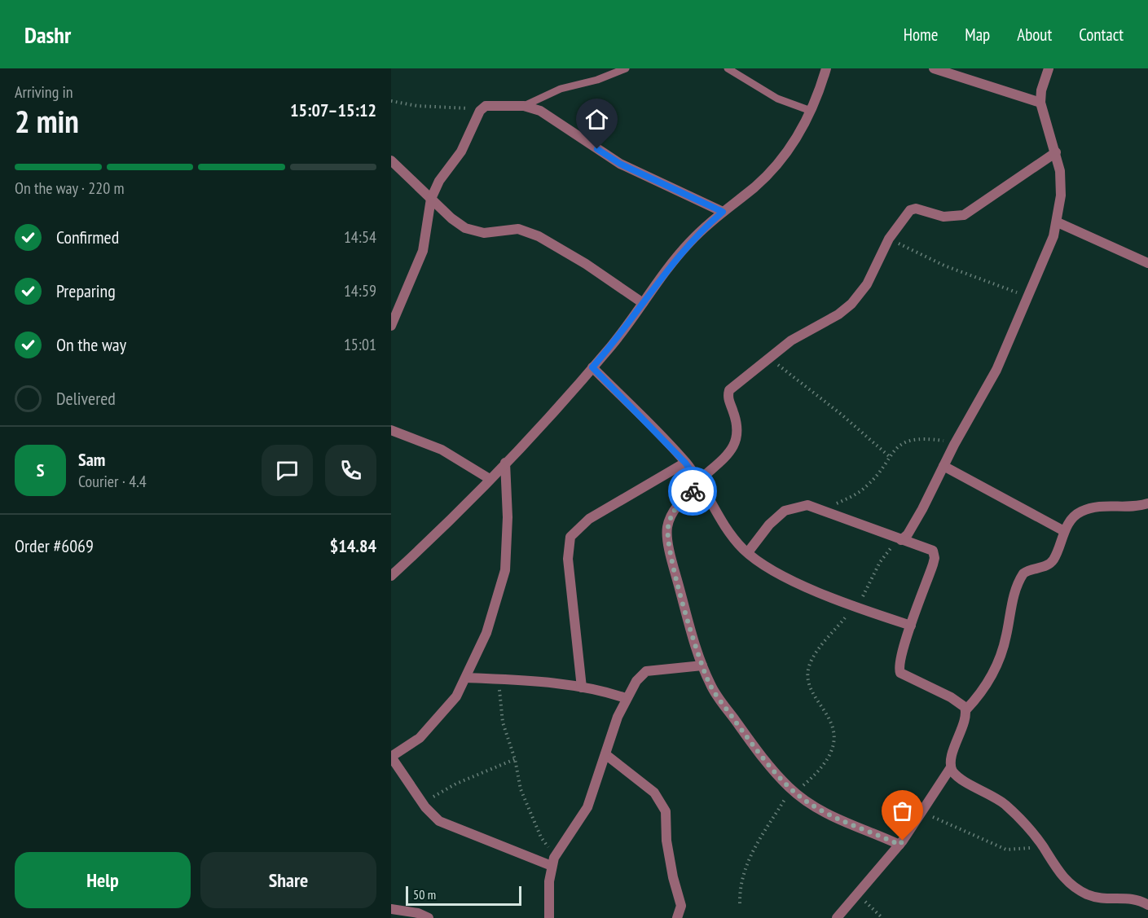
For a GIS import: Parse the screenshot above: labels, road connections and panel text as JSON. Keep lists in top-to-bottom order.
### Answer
{
  "scale_bar": "50 m",
  "page": {
    "header": "Dashr",
    "nav": [
      "Home",
      "Map",
      "About",
      "Contact"
    ],
    "heading": ["2 min", "Arriving in", "15:07–15:12"],
    "panel": [
      "Sam",
      "Courier · 4.4",
      "Order #6069",
      "$14.84"
    ],
    "bar": "On the way · 220 m",
    "list": [
      ["Confirmed", "14:54"],
      ["Preparing", "14:59"],
      ["On the way", "15:01"],
      "Delivered"
    ],
    "round": "S",
    "buttons": ["Help", "Share"],
    "scale": "50 m"
  }
}
